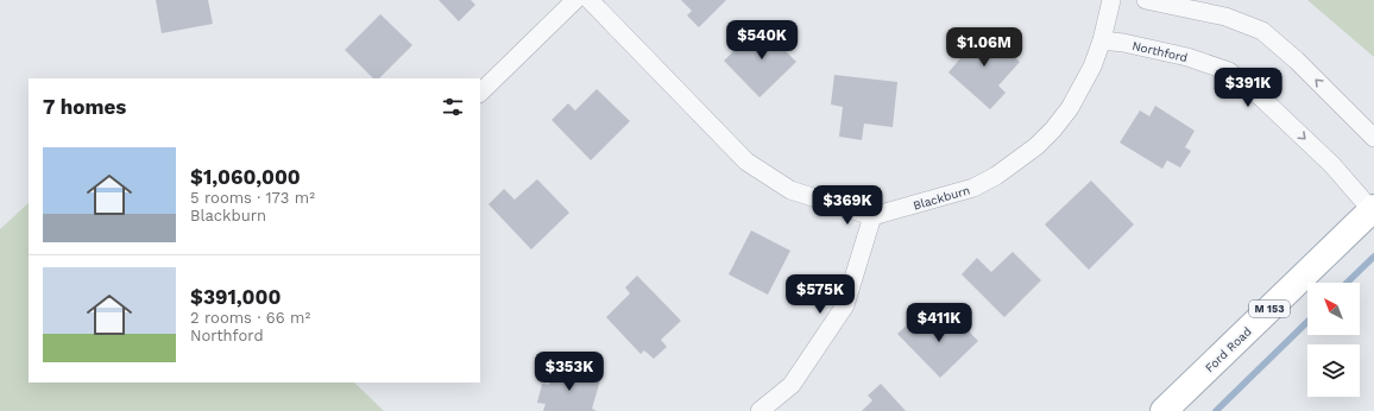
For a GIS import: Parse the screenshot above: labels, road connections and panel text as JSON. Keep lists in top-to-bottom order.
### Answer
{
  "streets": {
    "main road": ["M 153", "Ford Road"],
    "street": ["Northford", "Blackburn"]
  },
  "crossings": [
    ["Northford", "Blackburn"],
    ["Northford", "Ford Road"]
  ],
  "north": "top left",
  "page": {
    "price": [
      "$540K",
      "$1.06M",
      "$391K",
      "$369K",
      "$575K",
      "$411K",
      "$353K"
    ],
    "heading": "7 homes",
    "list": [
      {
        "name": "$1,060,000",
        "note": "5 rooms · 173 m² · Blackburn"
      },
      {
        "name": "$391,000",
        "note": "2 rooms · 66 m² · Northford"
      }
    ]
  }
}
